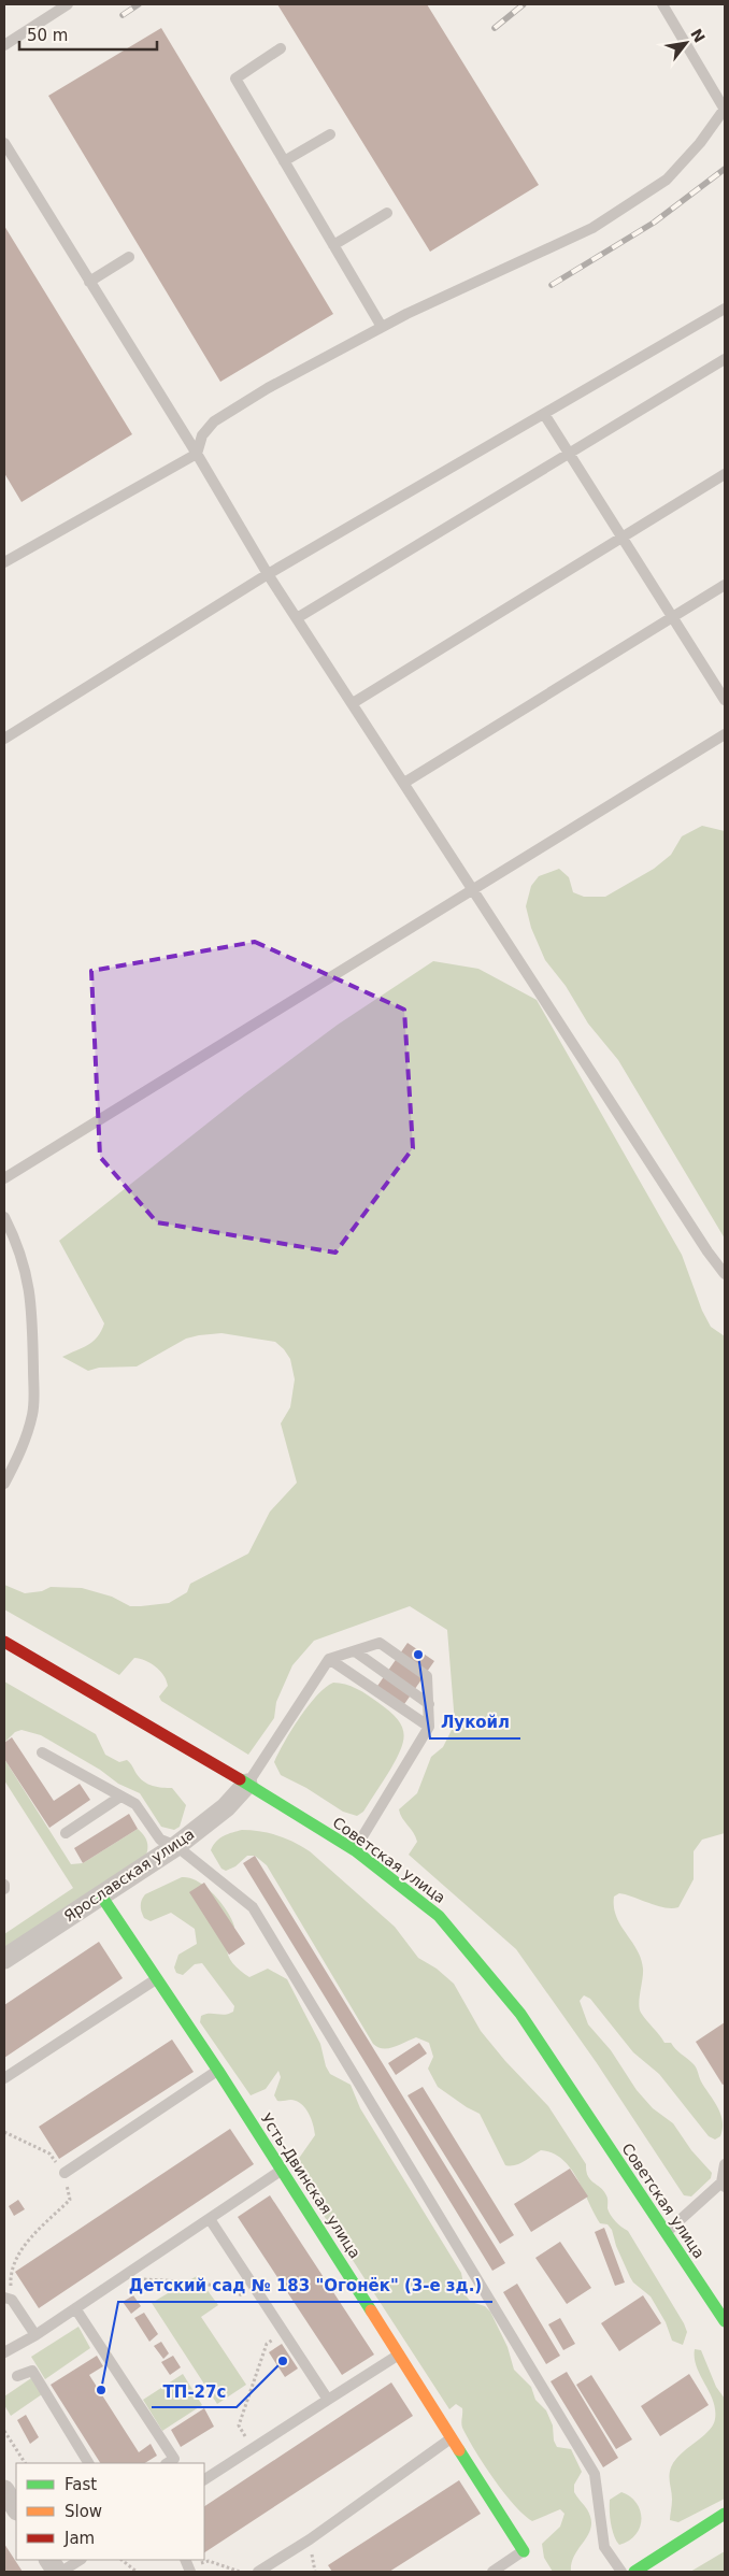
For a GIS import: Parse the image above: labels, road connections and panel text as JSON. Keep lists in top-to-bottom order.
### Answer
{
  "streets": {
    "main road": ["Советская улица", "Усть-Двинская улица"],
    "street": ["Ярославская улица"]
  },
  "crossings": [
    ["Советская улица", "Ярославская улица"],
    ["Ярославская улица", "Усть-Двинская улица"]
  ],
  "places": ["Лукойл", "ТП-27c", "Детский сад № 183 \"Огонёк\" (3-е зд.)"],
  "legend": ["Fast", "Slow", "Jam"],
  "scale_bar": "50 m",
  "north": "top right"
}
